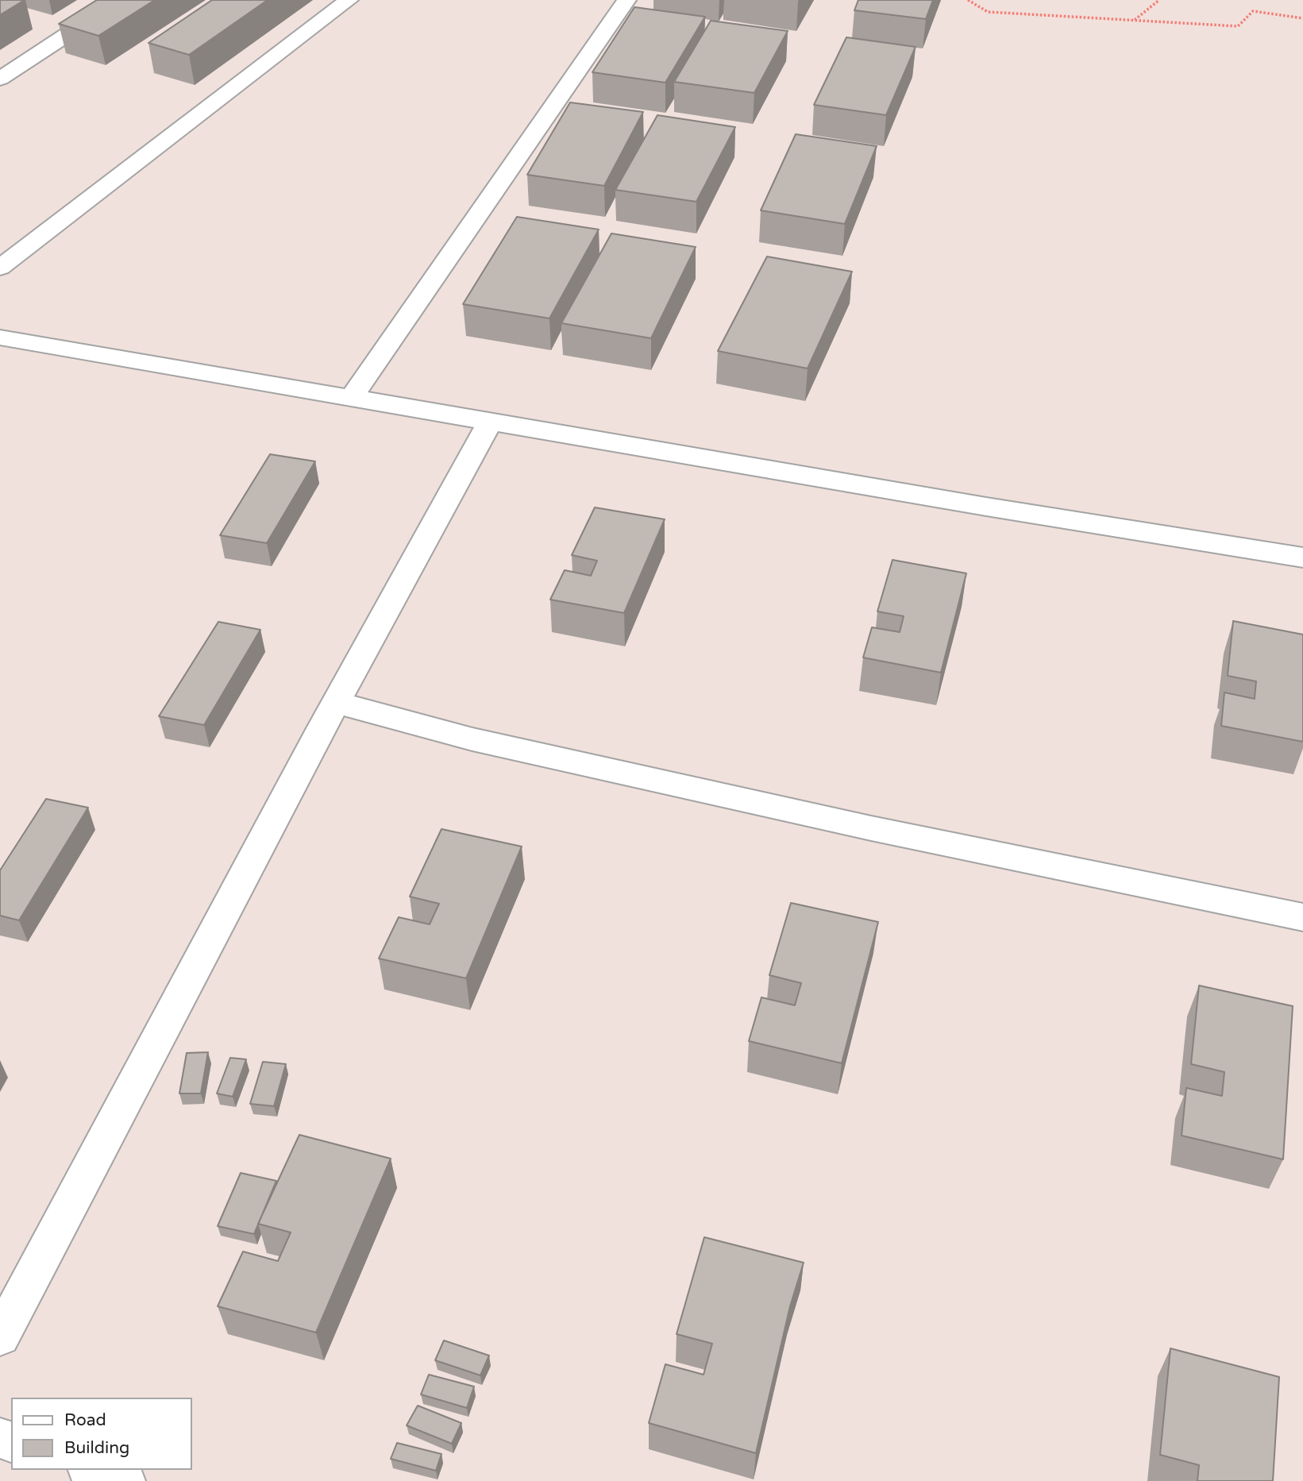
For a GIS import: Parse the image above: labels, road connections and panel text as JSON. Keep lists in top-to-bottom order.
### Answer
{
  "legend": ["Road", "Building"]
}
